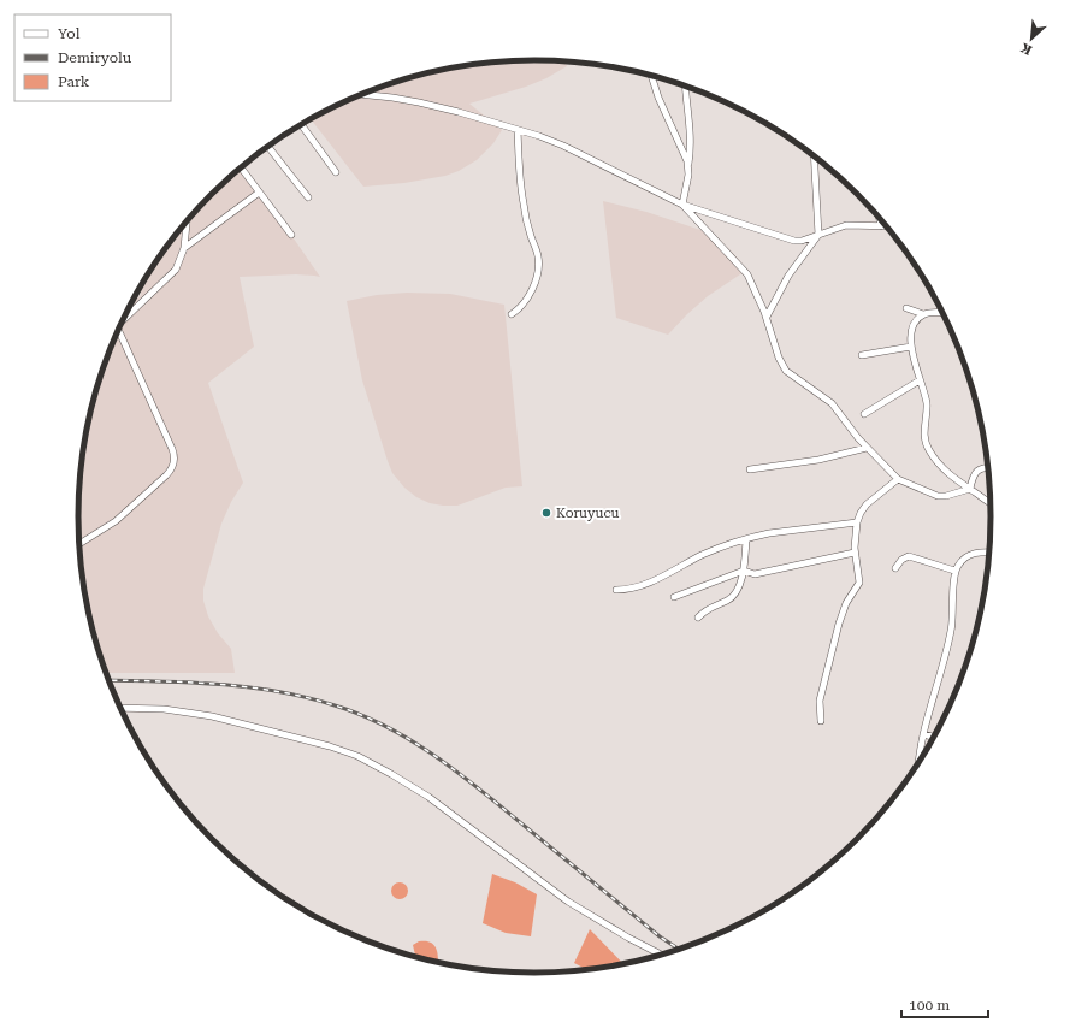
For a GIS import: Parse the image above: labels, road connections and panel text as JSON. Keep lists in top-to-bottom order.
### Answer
{
  "places": ["Koruyucu"],
  "legend": ["Yol", "Demiryolu", "Park"],
  "scale_bar": "100 m",
  "north": "bottom left"
}
